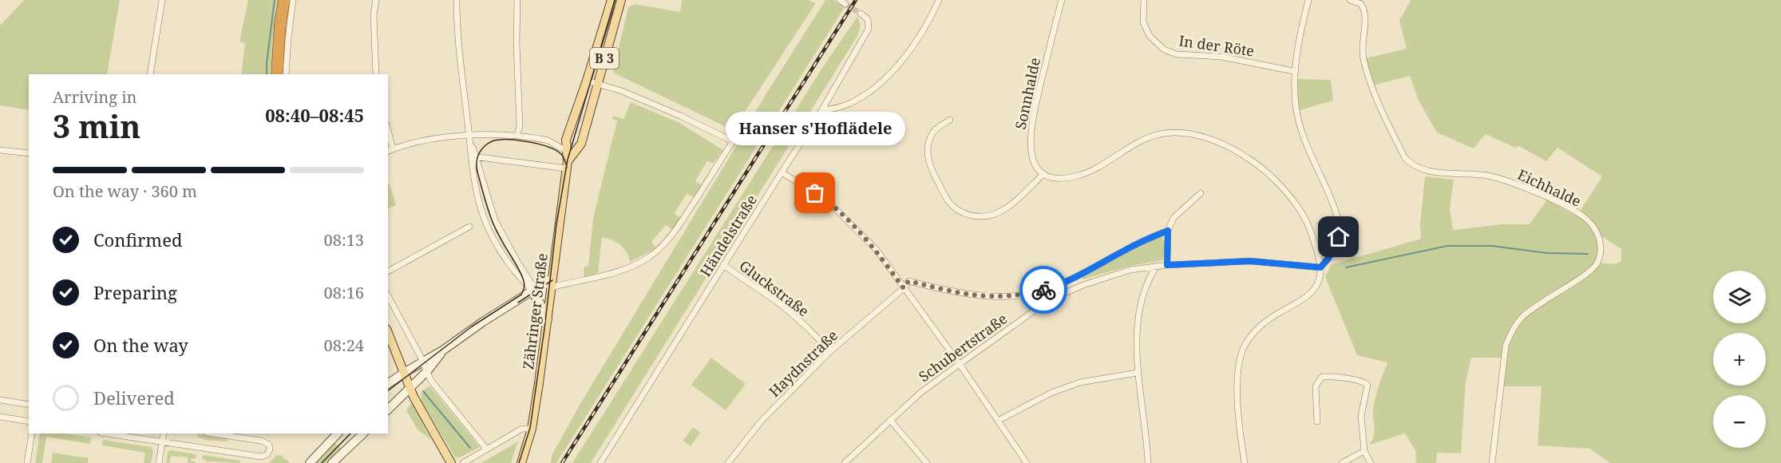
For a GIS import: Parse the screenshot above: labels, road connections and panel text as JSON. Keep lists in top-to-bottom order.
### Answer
{
  "streets": {
    "main road": ["B 3", "Zähringer Straße"],
    "street": [
      "In der Röte",
      "Sonnhalde",
      "Eichhalde",
      "Händelstraße",
      "Gluckstraße",
      "Schubertstraße",
      "Haydnstraße"
    ]
  },
  "crossings": [
    ["B 3", "Zähringer Straße"],
    ["Händelstraße", "Gluckstraße"],
    ["Gluckstraße", "Haydnstraße"]
  ],
  "places": ["Hanser s'Hoflädele"],
  "page": {
    "heading": ["3 min", "Arriving in", "08:40–08:45"],
    "bubble": "Hanser s'Hoflädele",
    "bar": "On the way · 360 m",
    "list": [
      ["Confirmed", "08:13"],
      ["Preparing", "08:16"],
      ["On the way", "08:24"],
      "Delivered"
    ],
    "map_buttons": ["+", "−"]
  }
}
